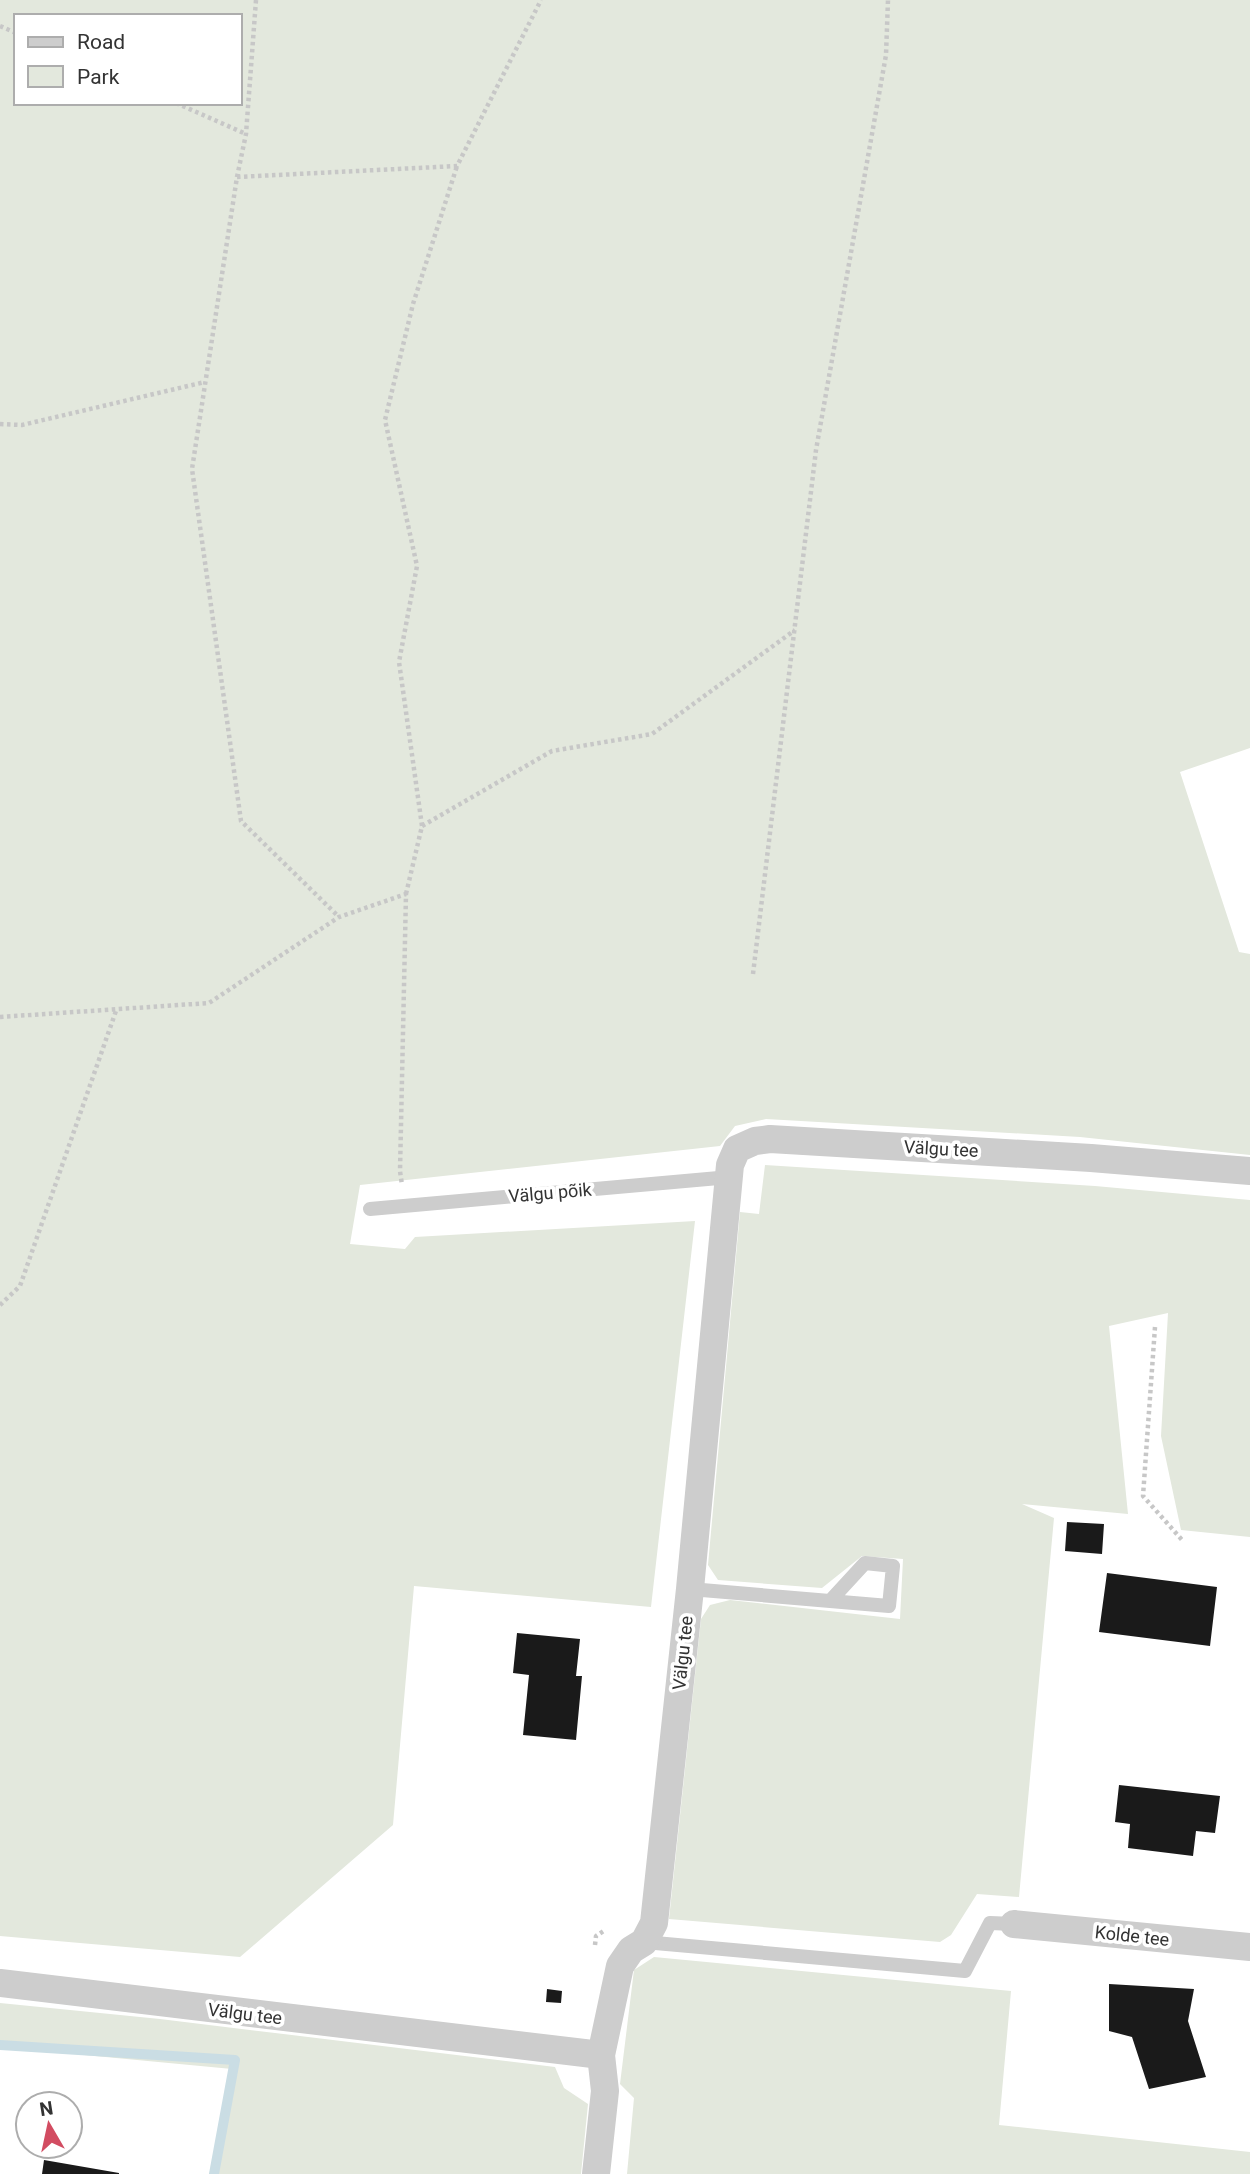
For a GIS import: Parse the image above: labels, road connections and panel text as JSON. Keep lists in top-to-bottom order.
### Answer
{
  "streets": {
    "street": ["Välgu tee", "Kolde tee"],
    "lane": ["Välgu põik"]
  },
  "crossings": [
    ["Välgu tee", "Välgu põik"]
  ],
  "legend": ["Road", "Park"],
  "north": "top"
}
